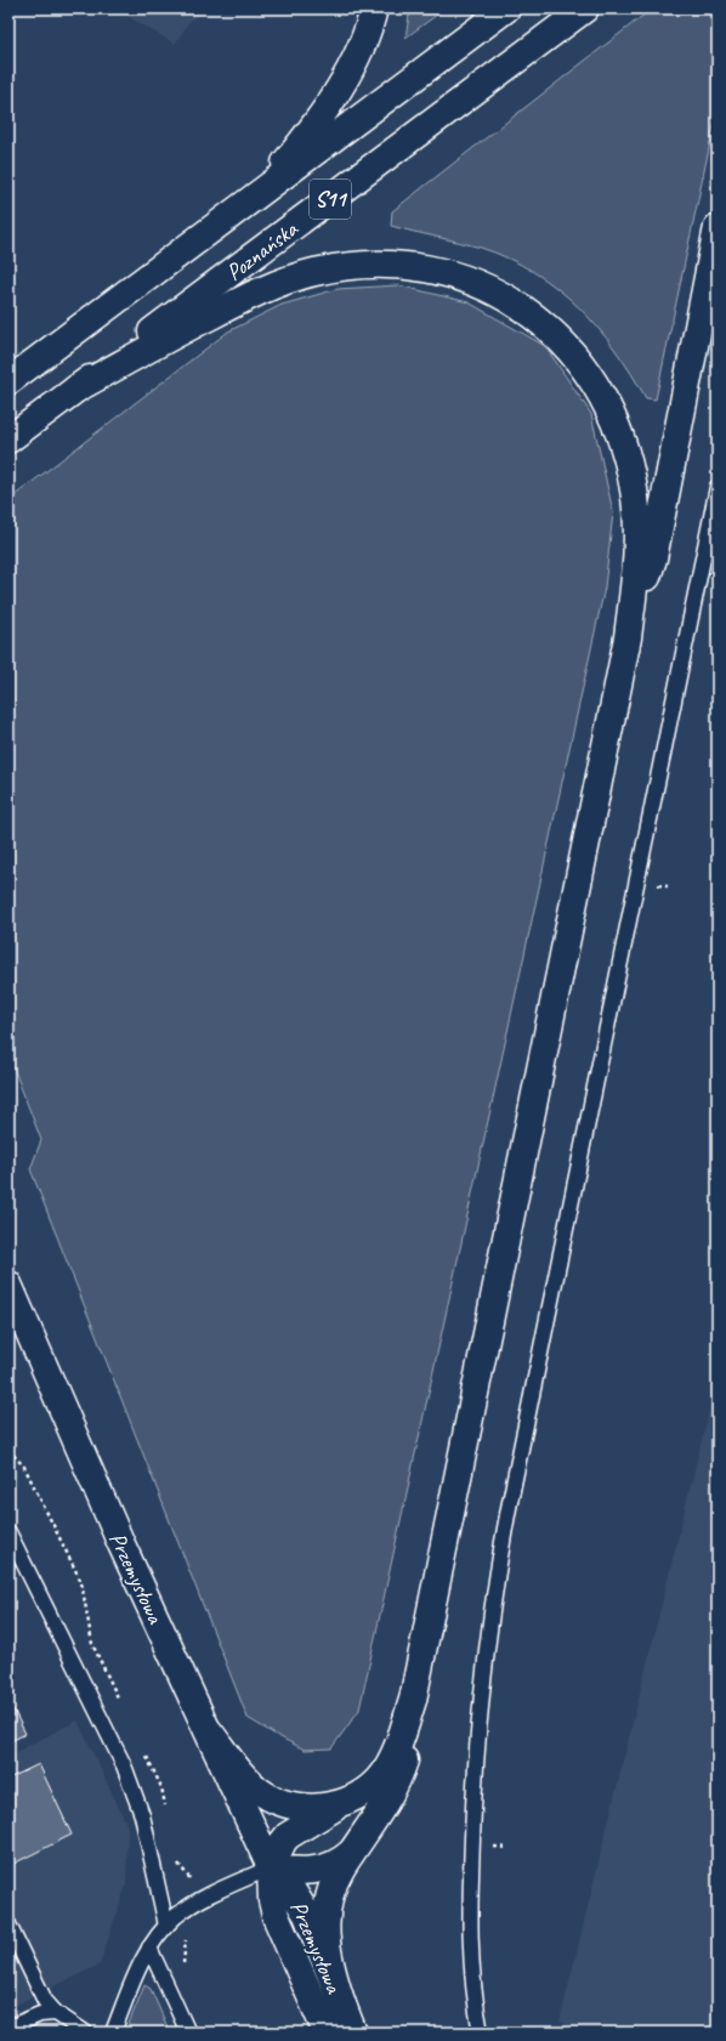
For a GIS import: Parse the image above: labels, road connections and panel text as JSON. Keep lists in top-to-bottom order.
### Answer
{
  "streets": {
    "main road": ["S11", "Poznańska", "Przemysłowa"]
  }
}
